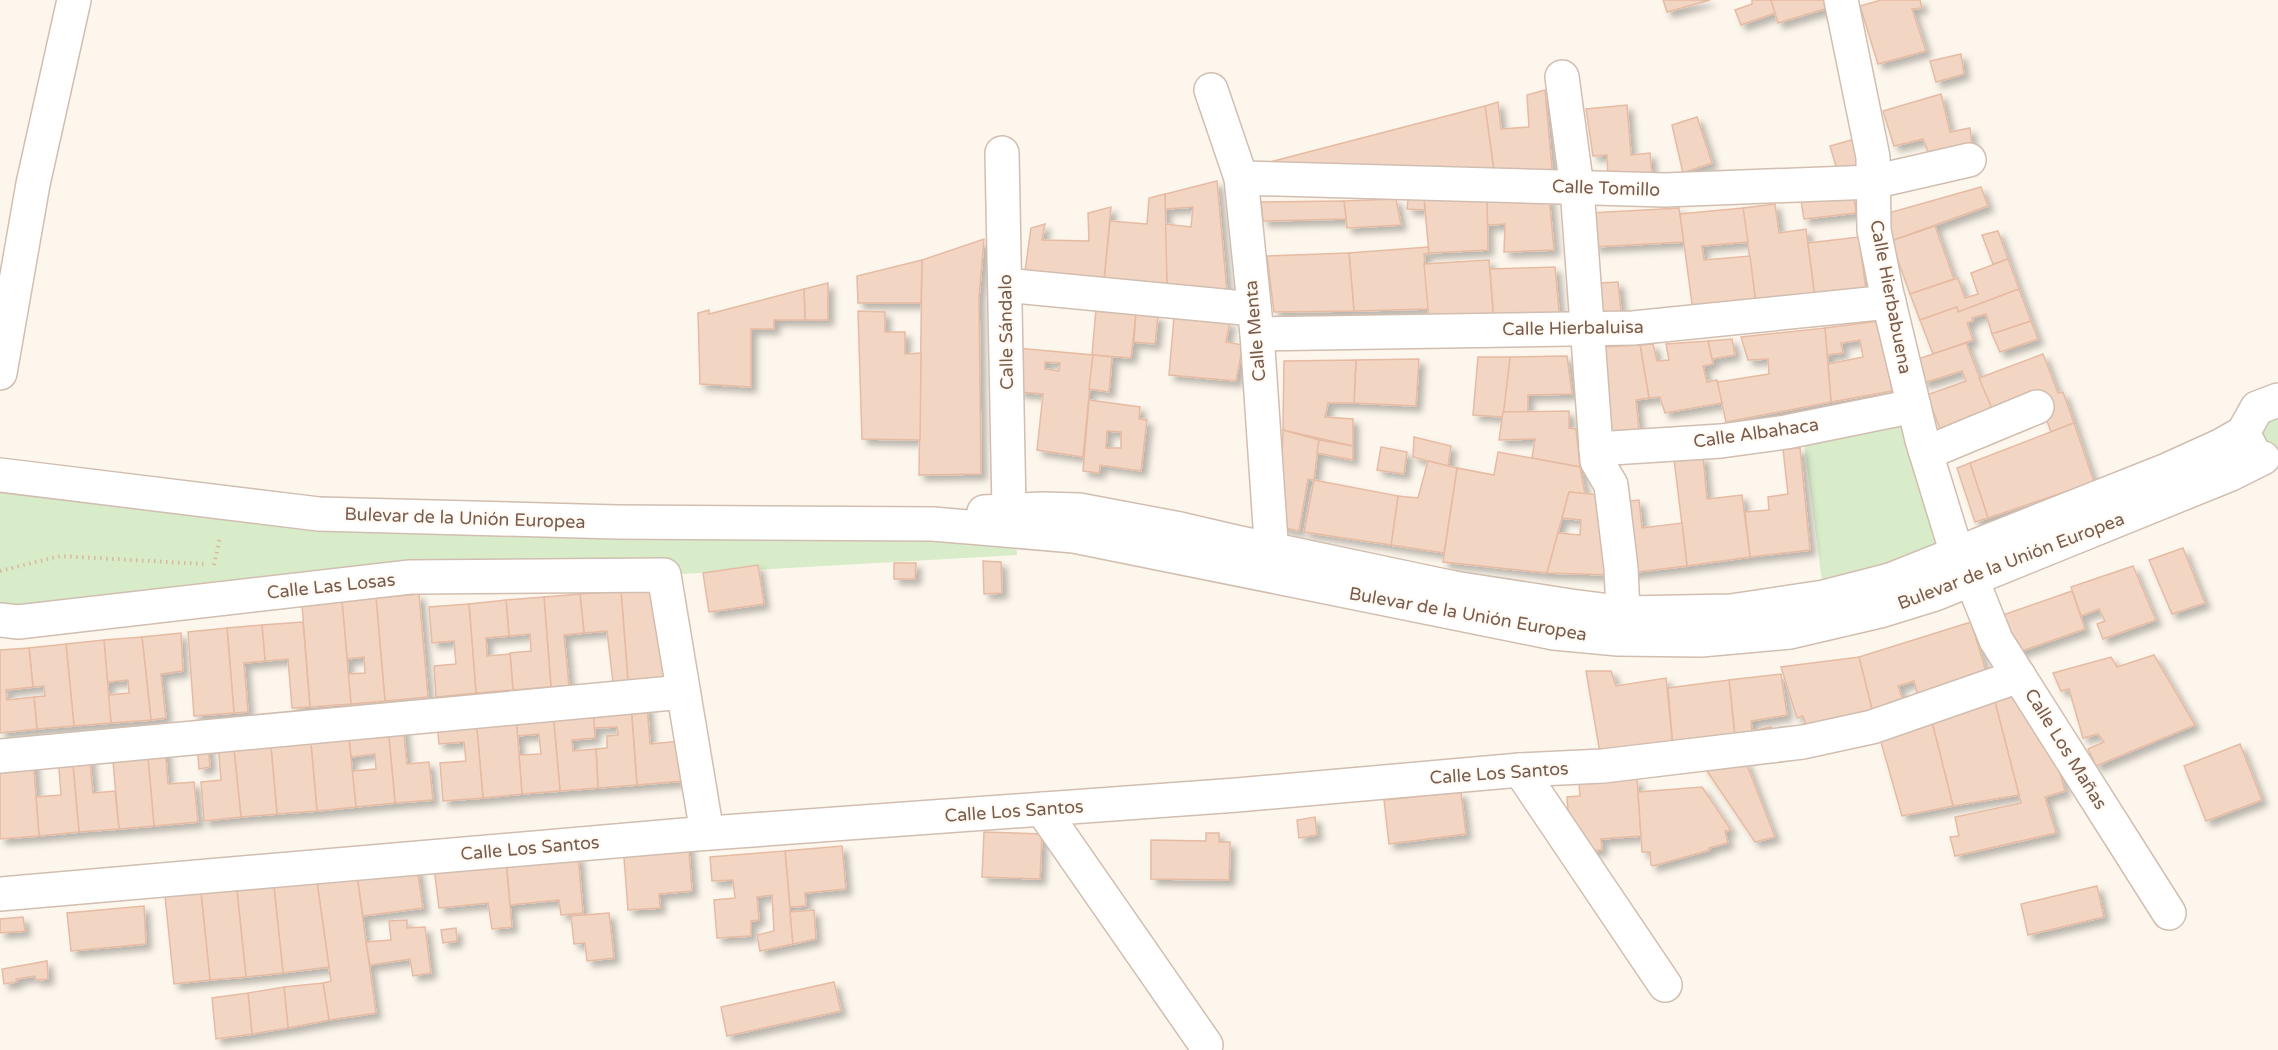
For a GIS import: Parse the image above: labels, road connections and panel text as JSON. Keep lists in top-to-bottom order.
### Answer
{
  "streets": {
    "street": [
      "Calle Tomillo",
      "Calle Hierbabuena",
      "Calle Hierbaluisa",
      "Calle Menta",
      "Calle Sándalo",
      "Calle Albahaca",
      "Bulevar de la Unión Europea",
      "Calle Las Losas",
      "Calle Los Mañas",
      "Calle Los Santos"
    ]
  },
  "crossings": [
    ["Calle Tomillo", "Calle Hierbabuena"],
    ["Calle Tomillo", "Calle Menta"],
    ["Calle Hierbabuena", "Calle Hierbaluisa"],
    ["Calle Hierbabuena", "Calle Albahaca"],
    ["Calle Hierbabuena", "Bulevar de la Unión Europea"],
    ["Calle Hierbabuena", "Calle Los Mañas"],
    ["Calle Hierbaluisa", "Calle Menta"],
    ["Calle Hierbaluisa", "Calle Sándalo"],
    ["Calle Menta", "Bulevar de la Unión Europea"],
    ["Calle Sándalo", "Bulevar de la Unión Europea"],
    ["Bulevar de la Unión Europea", "Calle Los Mañas"],
    ["Calle Los Mañas", "Calle Los Santos"]
  ]
}
